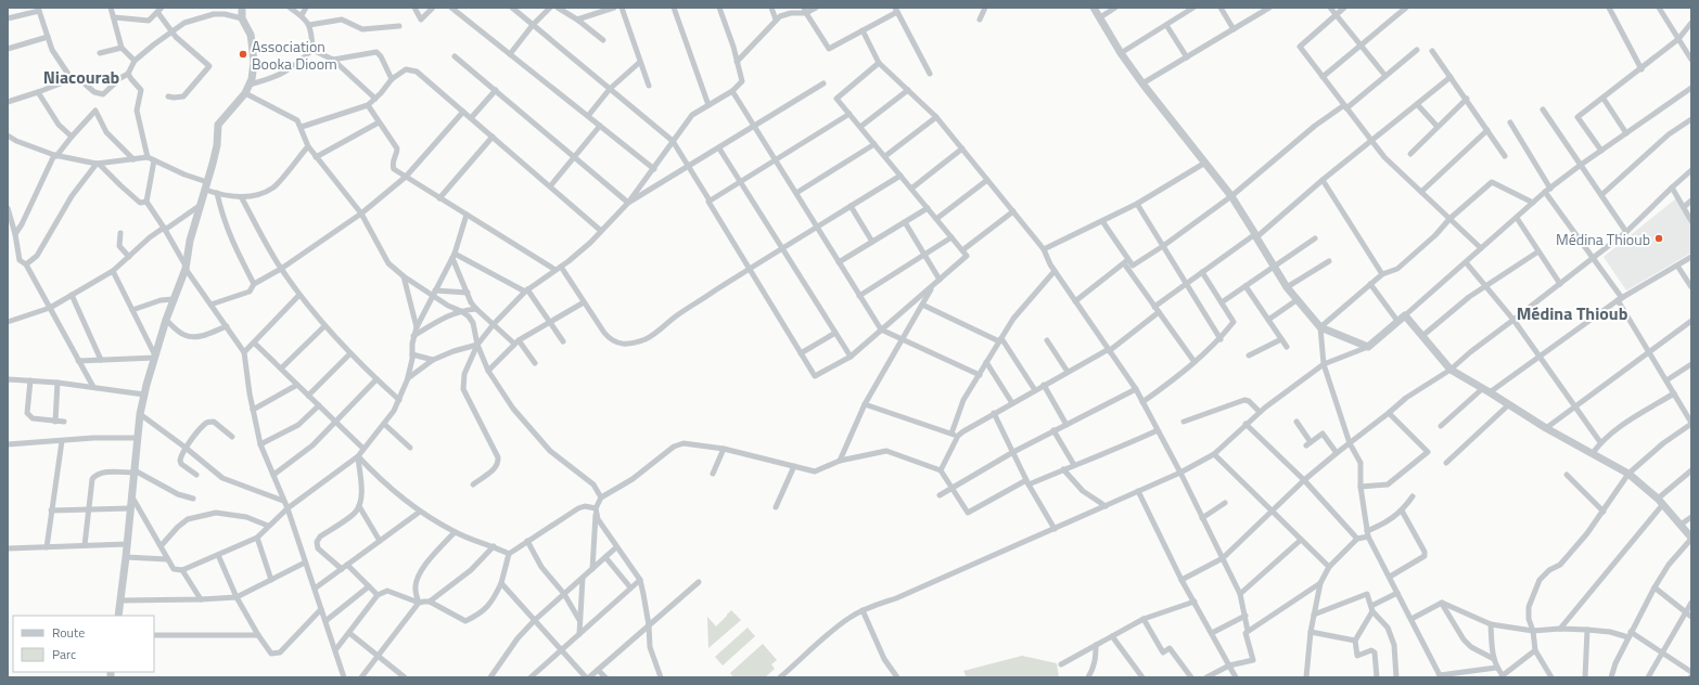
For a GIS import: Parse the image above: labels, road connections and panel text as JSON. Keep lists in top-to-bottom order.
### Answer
{
  "districts": ["Niacourab", "Médina Thioub"],
  "places": ["Association Booka Dioom", "Médina Thioub"],
  "legend": ["Route", "Parc"]
}
